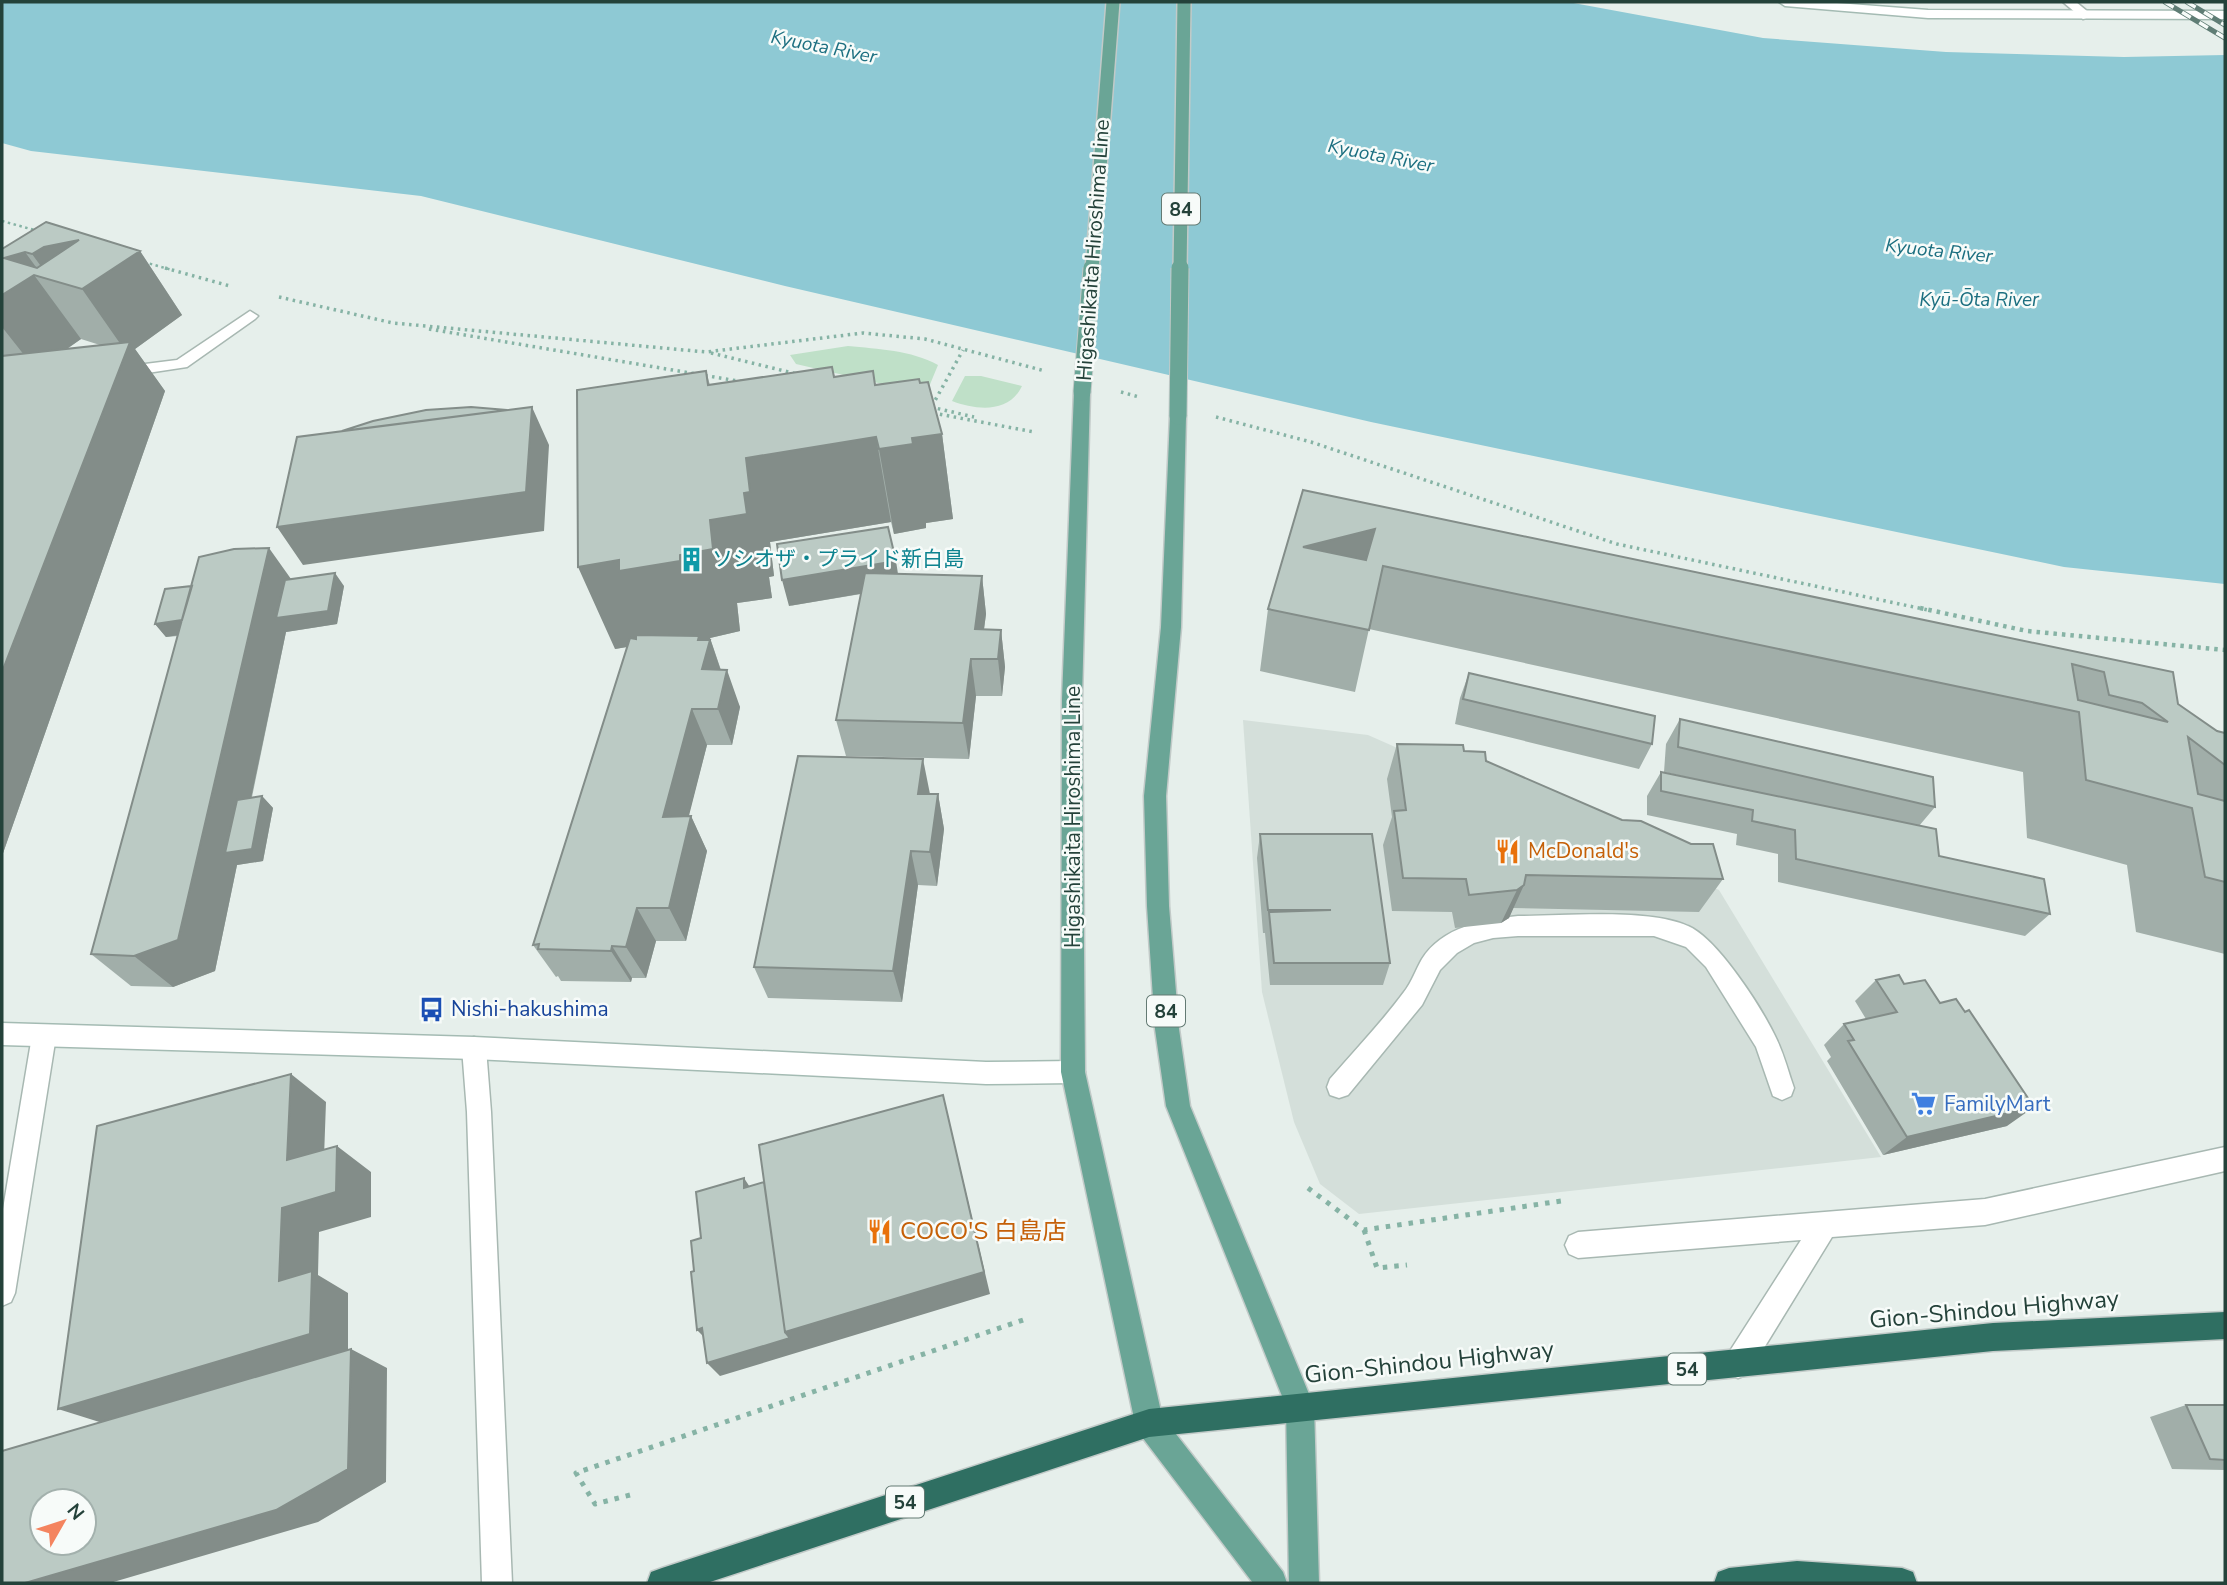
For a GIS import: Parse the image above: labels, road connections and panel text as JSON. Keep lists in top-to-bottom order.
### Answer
{
  "streets": {
    "highway": ["Gion-Shindou Highway", "54"],
    "main road": ["84", "Higashikaita Hiroshima Line"]
  },
  "crossings": [
    ["84", "Gion-Shindou Highway"],
    ["Higashikaita Hiroshima Line", "Gion-Shindou Highway"]
  ],
  "water": ["Kyuota River", "Kyū-Ōta River"],
  "places": {
    "building": ["ソシオザ・プライド新白島"],
    "restaurant": ["McDonald's", "COCO'S 白島店"],
    "bus stop": ["Nishi-hakushima"],
    "supermarket": ["FamilyMart"]
  },
  "north": "top right"
}
